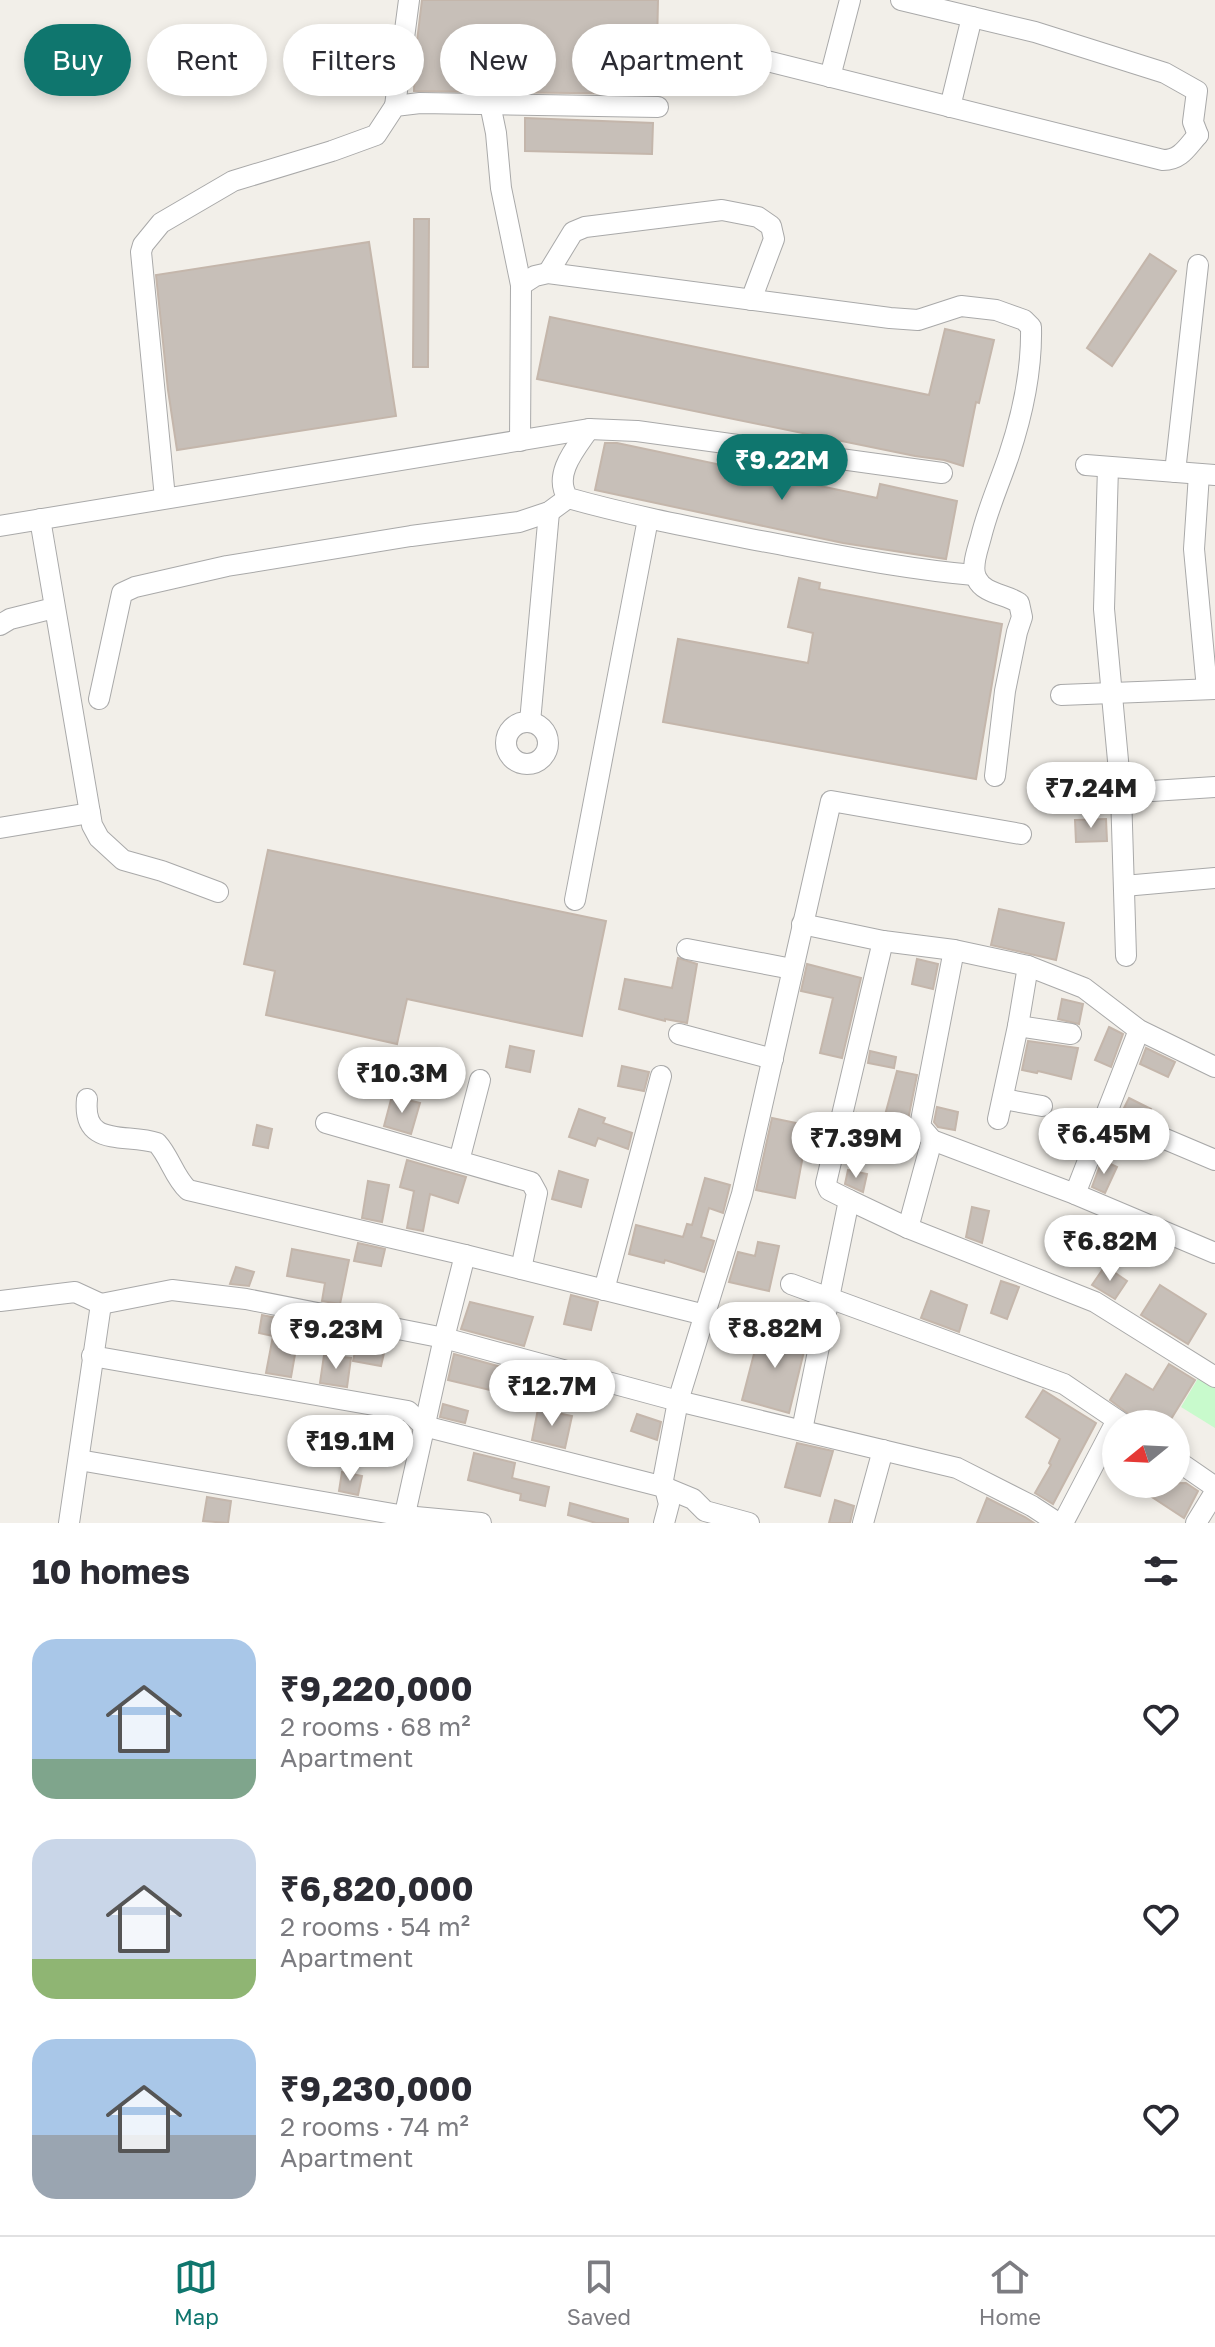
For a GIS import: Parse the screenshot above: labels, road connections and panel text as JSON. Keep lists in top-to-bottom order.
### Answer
{
  "north": "left",
  "page": {
    "chip": [
      "Buy",
      "Rent",
      "Filters",
      "New",
      "Apartment"
    ],
    "price": [
      "₹9.22M",
      "₹7.24M",
      "₹10.3M",
      "₹6.45M",
      "₹7.39M",
      "₹6.82M",
      "₹8.82M",
      "₹9.23M",
      "₹12.7M",
      "₹19.1M"
    ],
    "heading": "10 homes",
    "list": [
      {
        "name": "₹9,220,000",
        "note": "2 rooms · 68 m² · Apartment"
      },
      {
        "name": "₹6,820,000",
        "note": "2 rooms · 54 m² · Apartment"
      },
      {
        "name": "₹9,230,000",
        "note": "2 rooms · 74 m² · Apartment"
      }
    ],
    "tabs": ["Map", "Saved", "Home"]
  }
}
